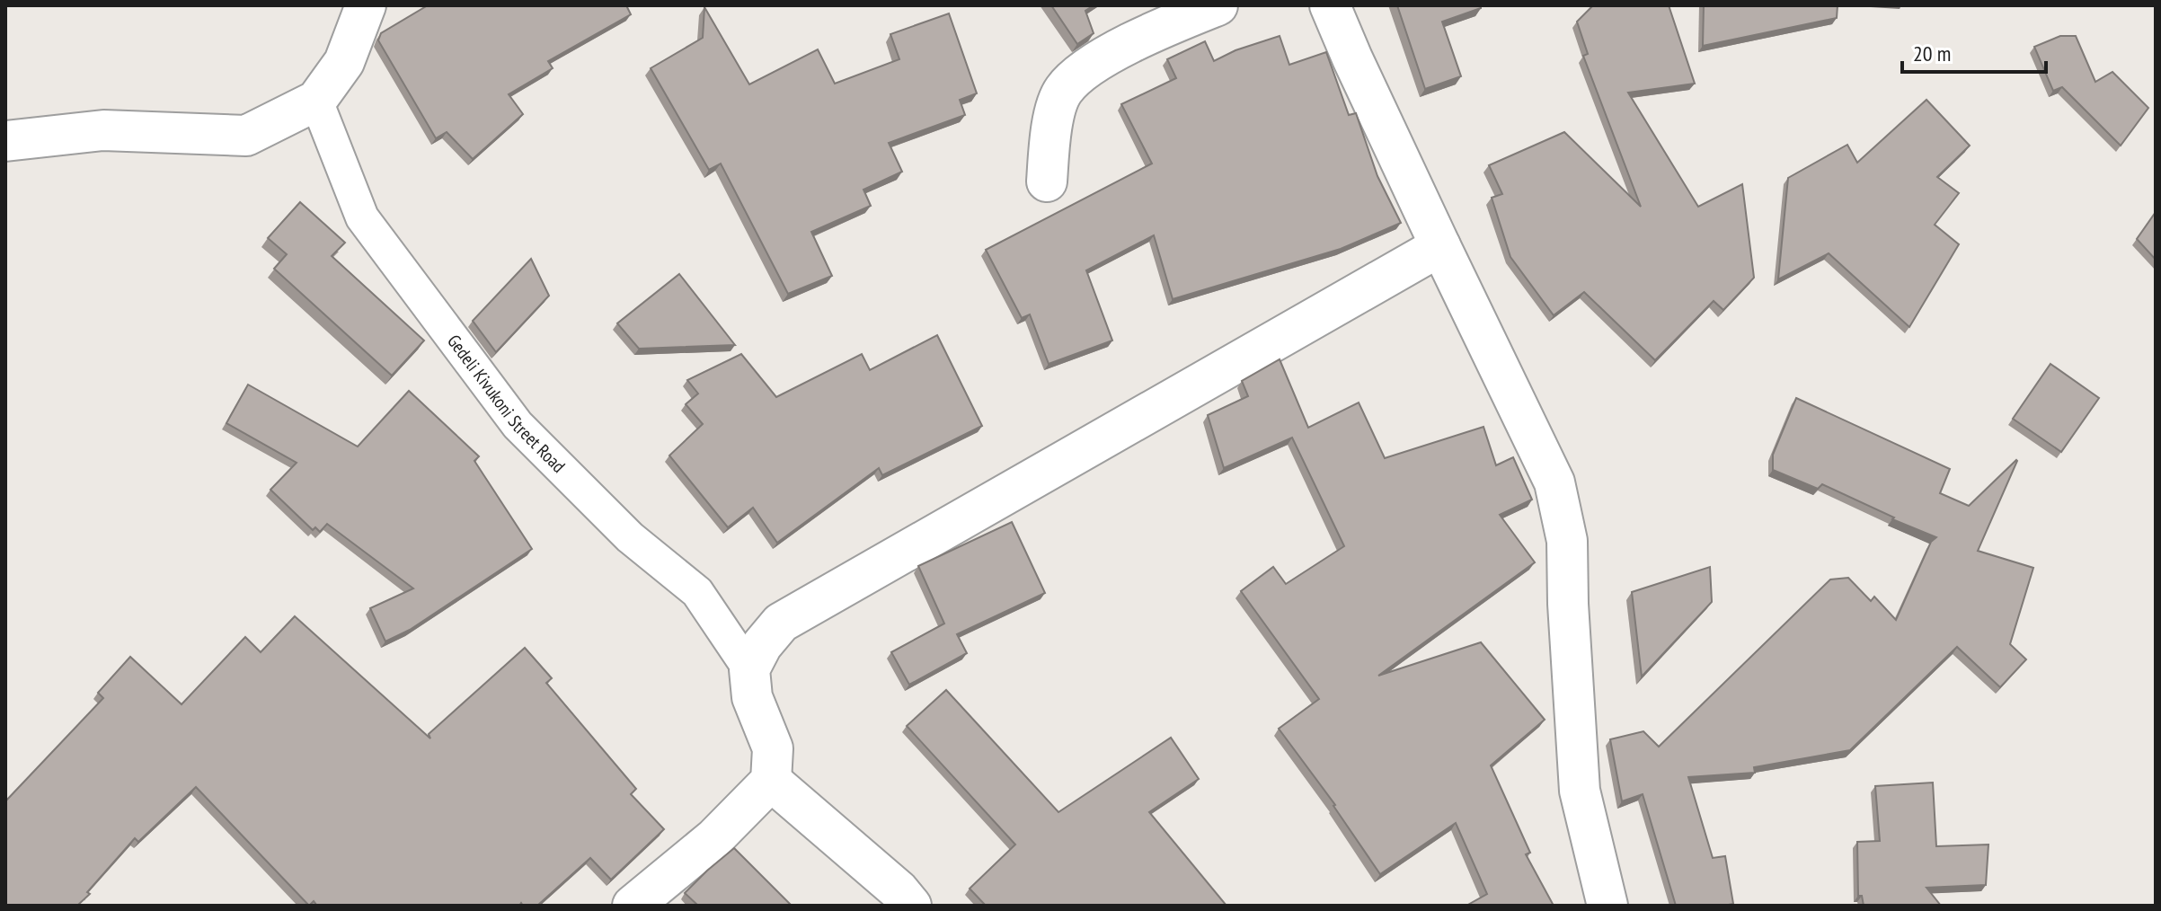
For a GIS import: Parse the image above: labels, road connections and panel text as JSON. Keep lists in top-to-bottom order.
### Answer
{
  "streets": {
    "street": ["Gedeli Kivukoni Street Road"]
  },
  "scale_bar": "20 m"
}
